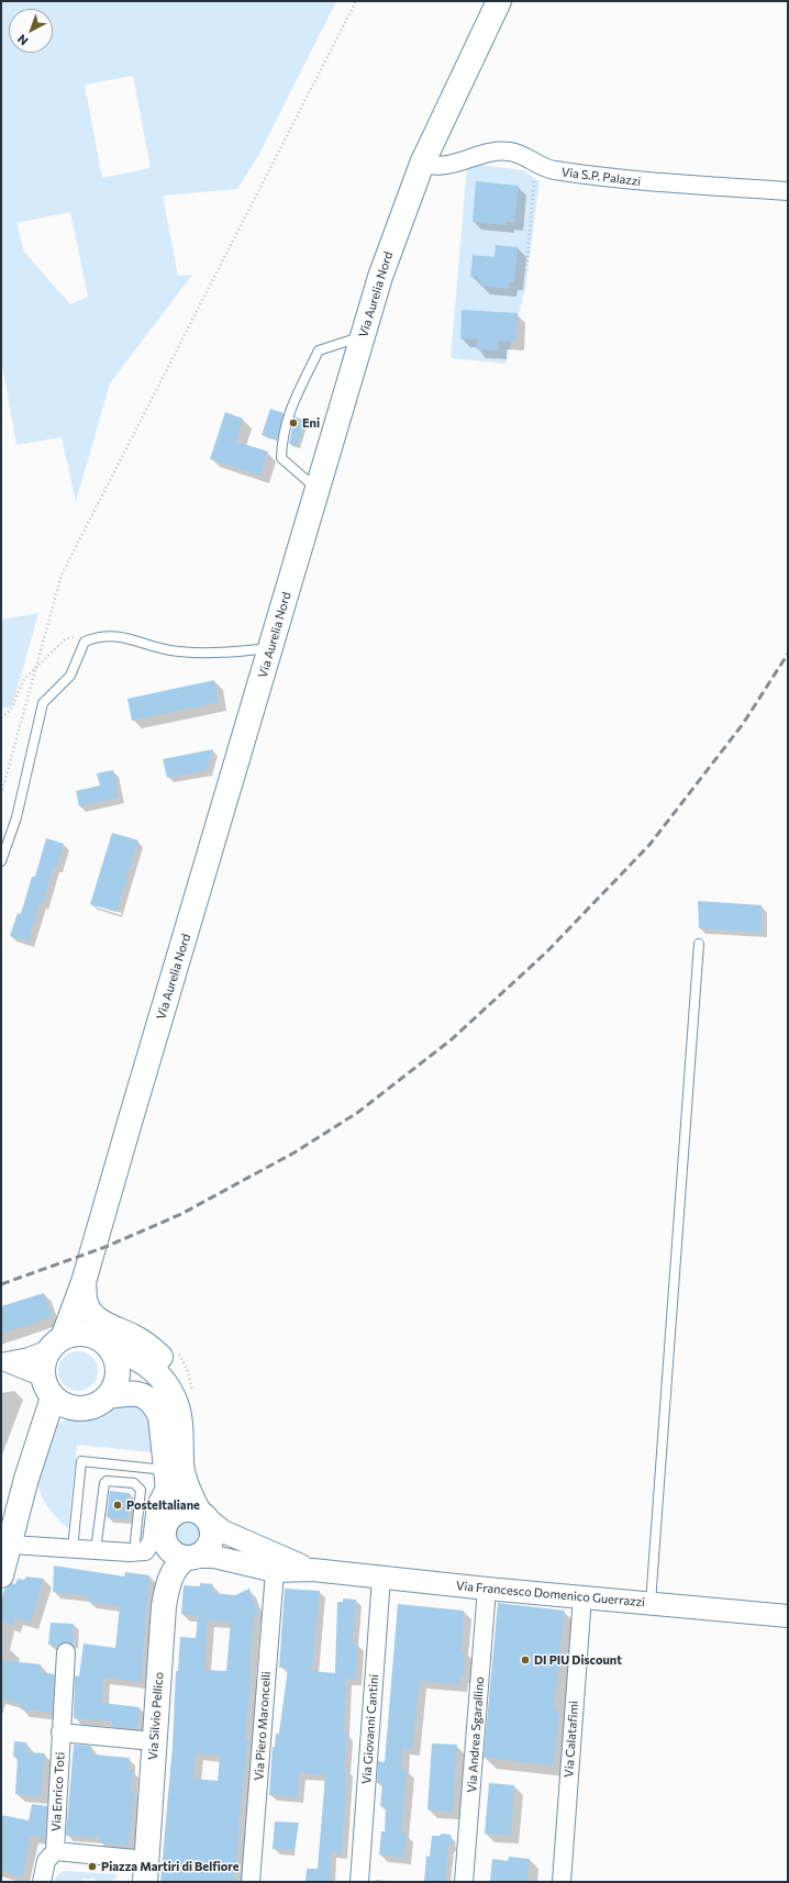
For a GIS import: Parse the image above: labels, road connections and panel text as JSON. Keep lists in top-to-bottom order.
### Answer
{
  "streets": {
    "main road": ["Via Aurelia Nord", "Via Francesco Domenico Guerrazzi", "Via Silvio Pellico"],
    "street": [
      "Via S.P. Palazzi",
      "Via Piero Maroncelli",
      "Via Giovanni Cantini",
      "Via Andrea Sgarallino",
      "Via Calatafimi",
      "Via Enrico Toti"
    ]
  },
  "crossings": [
    ["Via S.P. Palazzi", "Via Aurelia Nord"],
    ["Via Aurelia Nord", "Via Francesco Domenico Guerrazzi"],
    ["Via Francesco Domenico Guerrazzi", "Via Silvio Pellico"],
    ["Via Francesco Domenico Guerrazzi", "Via Piero Maroncelli"],
    ["Via Francesco Domenico Guerrazzi", "Via Giovanni Cantini"],
    ["Via Francesco Domenico Guerrazzi", "Via Andrea Sgarallino"],
    ["Via Francesco Domenico Guerrazzi", "Via Calatafimi"]
  ],
  "places": [
    "Eni",
    "PosteItaliane",
    "DI PIU Discount",
    "Piazza Martiri di Belfiore"
  ],
  "north": "bottom left"
}
